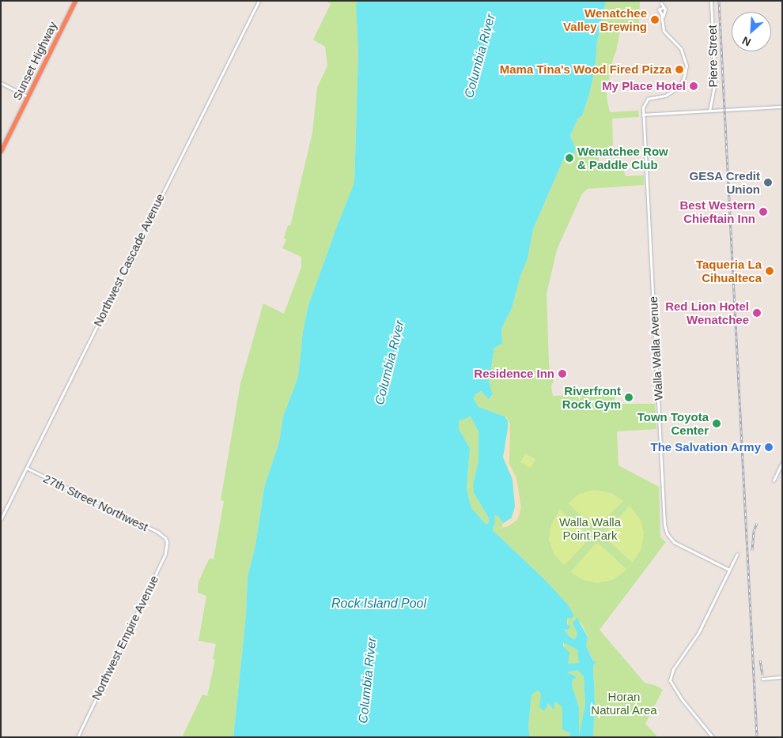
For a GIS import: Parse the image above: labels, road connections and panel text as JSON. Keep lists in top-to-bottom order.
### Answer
{
  "streets": {
    "highway": ["Sunset Highway"],
    "street": [
      "Piere Street",
      "Northwest Cascade Avenue",
      "Walla Walla Avenue",
      "27th Street Northwest",
      "Northwest Empire Avenue"
    ]
  },
  "crossings": [
    ["Northwest Cascade Avenue", "27th Street Northwest"],
    ["27th Street Northwest", "Northwest Empire Avenue"]
  ],
  "water": ["Columbia River", "Rock Island Pool"],
  "parks": ["Walla Walla Point Park", "Horan Natural Area"],
  "places": [
    "Wenatchee Valley Brewing",
    "Mama Tina's Wood Fired Pizza",
    "My Place Hotel",
    "Wenatchee Row & Paddle Club",
    "GESA Credit Union",
    "Best Western Chieftain Inn",
    "Taqueria La Cihualteca",
    "Red Lion Hotel Wenatchee",
    "Residence Inn",
    "Riverfront Rock Gym",
    "Town Toyota Center",
    "The Salvation Army"
  ],
  "north": "bottom left"
}
